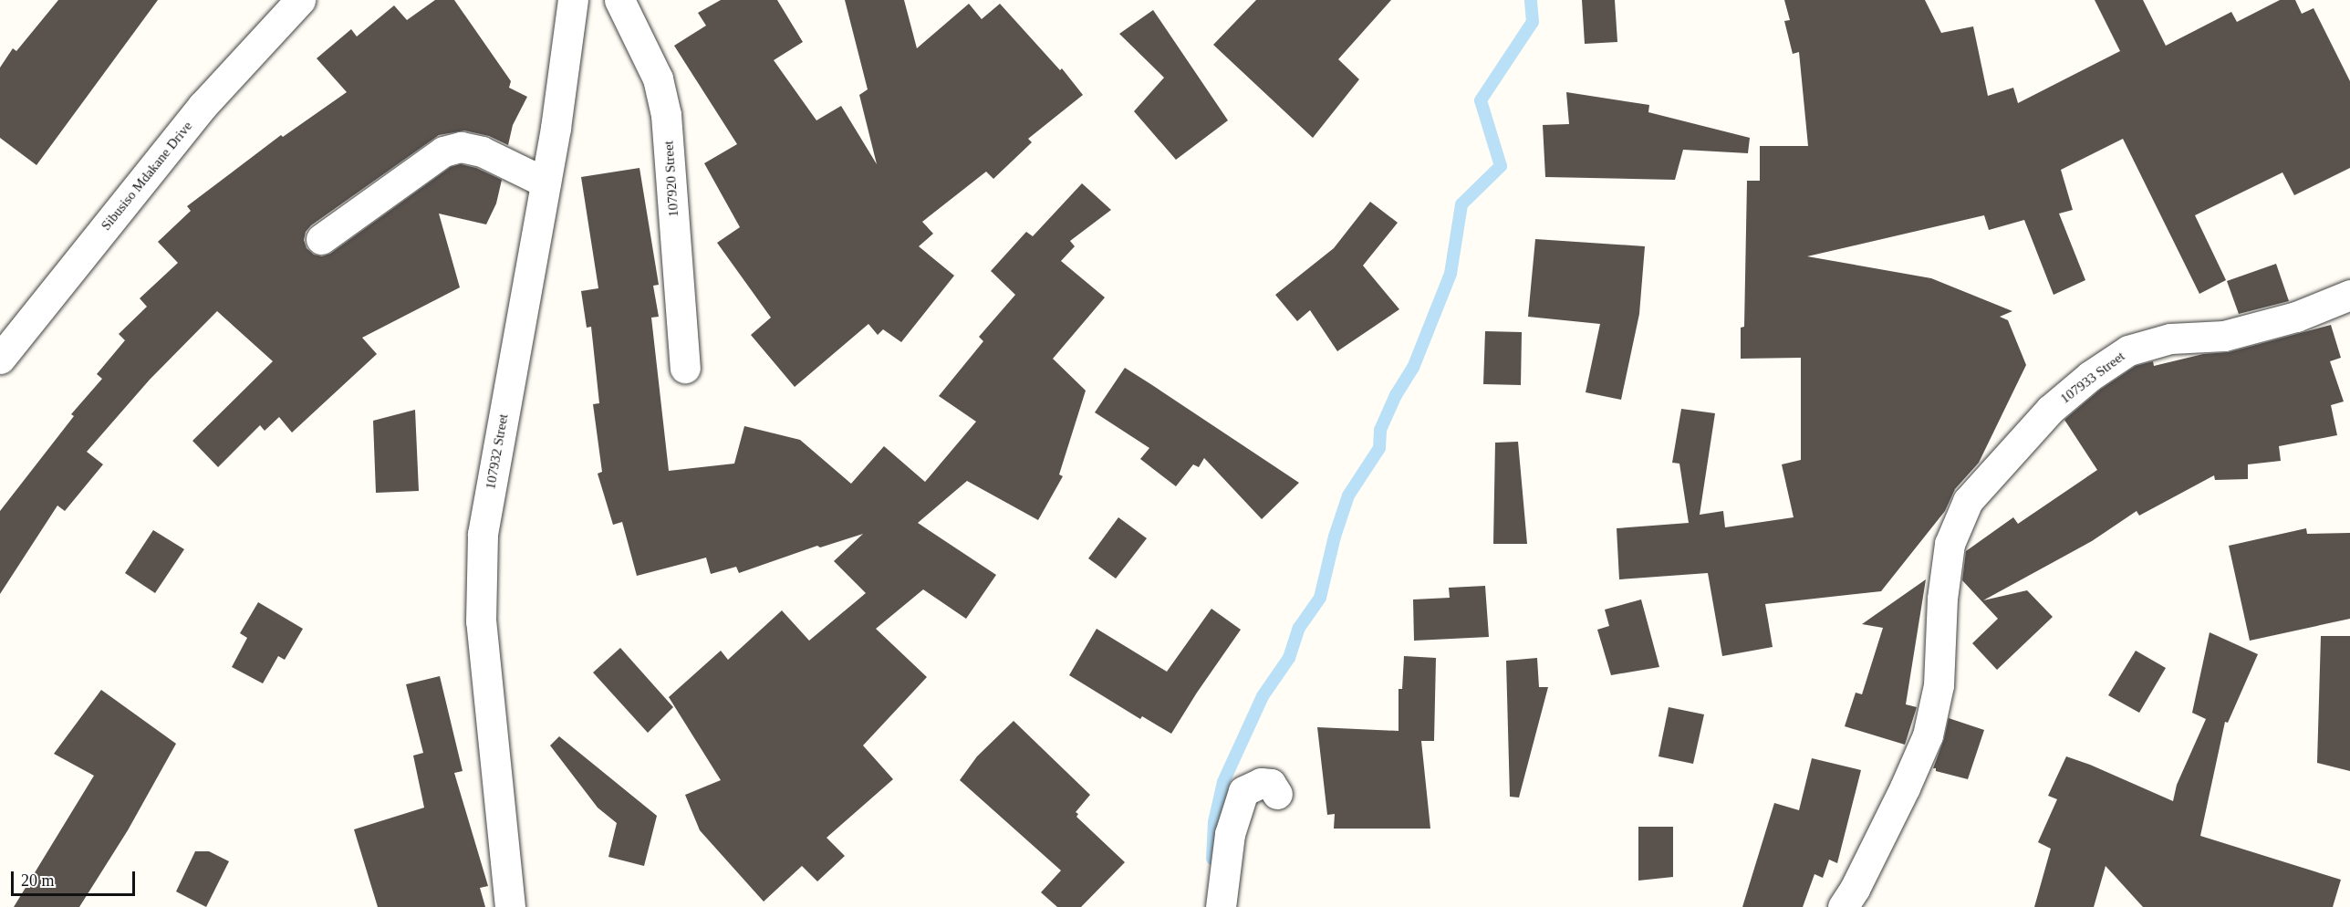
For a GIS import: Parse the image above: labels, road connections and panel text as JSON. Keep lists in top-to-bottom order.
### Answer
{
  "streets": {
    "street": [
      "Sibusiso Mdakane Drive",
      "107920 Street",
      "107933 Street",
      "107932 Street"
    ]
  },
  "scale_bar": "20 m"
}
